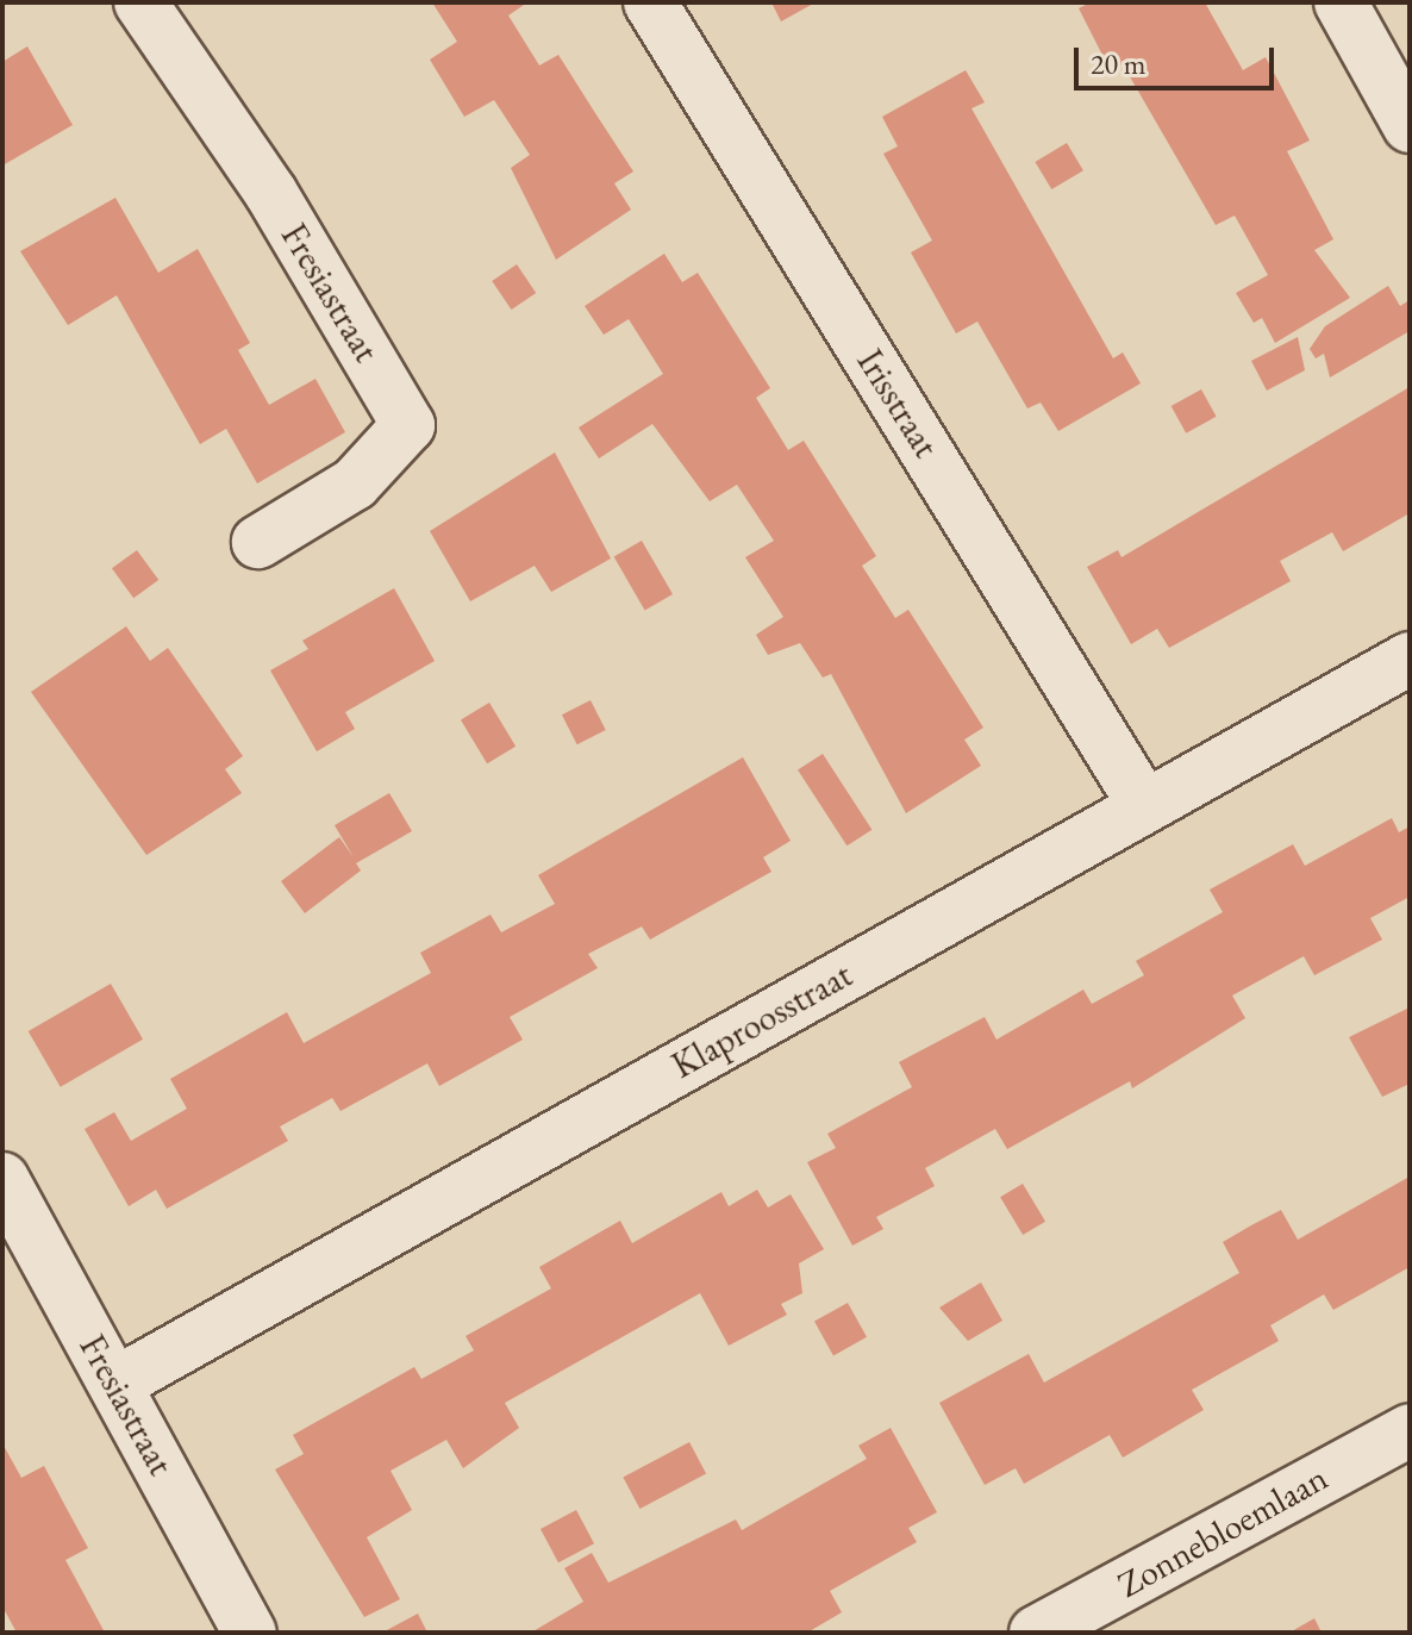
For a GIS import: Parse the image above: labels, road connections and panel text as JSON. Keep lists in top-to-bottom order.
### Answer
{
  "streets": {
    "street": [
      "Fresiastraat",
      "Irisstraat",
      "Klaproosstraat",
      "Zonnebloemlaan"
    ]
  },
  "crossings": [
    ["Fresiastraat", "Klaproosstraat"],
    ["Irisstraat", "Klaproosstraat"]
  ],
  "scale_bar": "20 m"
}
